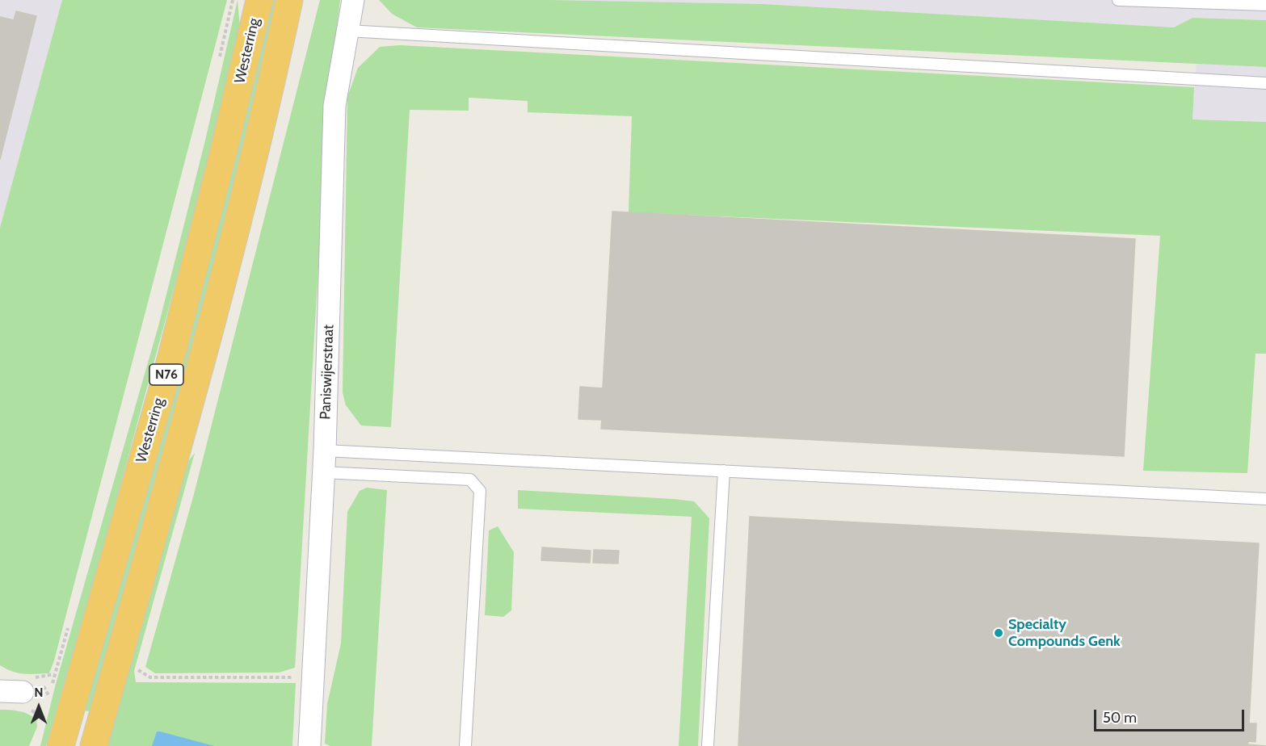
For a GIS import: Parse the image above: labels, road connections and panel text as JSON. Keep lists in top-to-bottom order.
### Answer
{
  "streets": {
    "highway": ["Westerring", "N76"],
    "street": ["Paniswijerstraat"]
  },
  "places": ["Specialty Compounds Genk"],
  "scale_bar": "50 m",
  "north": "top"
}
